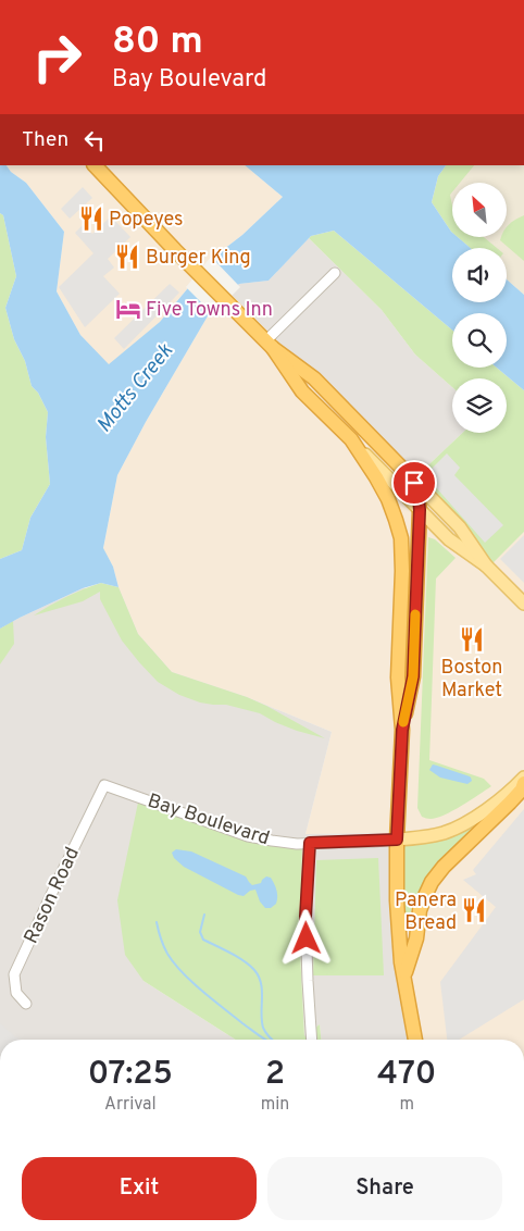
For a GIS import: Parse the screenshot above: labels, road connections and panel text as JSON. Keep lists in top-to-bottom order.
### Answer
{
  "streets": {
    "main road": ["Bay Boulevard"],
    "street": ["Rason Road"]
  },
  "crossings": [
    ["Bay Boulevard", "Rason Road"]
  ],
  "water": ["Motts Creek"],
  "places": {
    "restaurant": [
      "Popeyes",
      "Burger King",
      "Boston Market",
      "Panera Bread"
    ],
    "hotel": ["Five Towns Inn"]
  },
  "north": "top left",
  "page": {
    "turn": ["80 m", "Bay Boulevard"],
    "then": "Then",
    "eta": [
      "07:25",
      "Arrival",
      "2",
      "min",
      "470",
      "m"
    ],
    "buttons": ["Exit", "Share"]
  }
}
